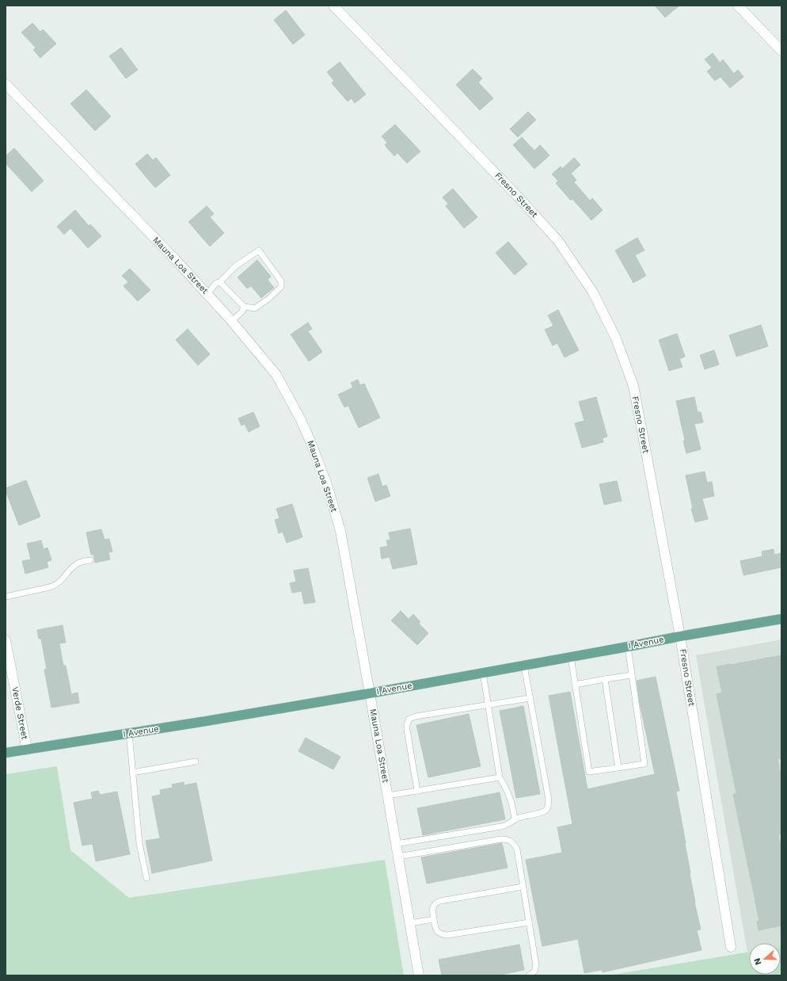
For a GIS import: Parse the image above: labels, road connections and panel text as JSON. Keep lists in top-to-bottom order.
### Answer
{
  "streets": {
    "main road": ["I Avenue"],
    "street": ["Fresno Street", "Mauna Loa Street", "Verde Street"]
  },
  "crossings": [
    ["Fresno Street", "I Avenue"],
    ["Mauna Loa Street", "I Avenue"],
    ["I Avenue", "Verde Street"]
  ],
  "north": "left"
}
